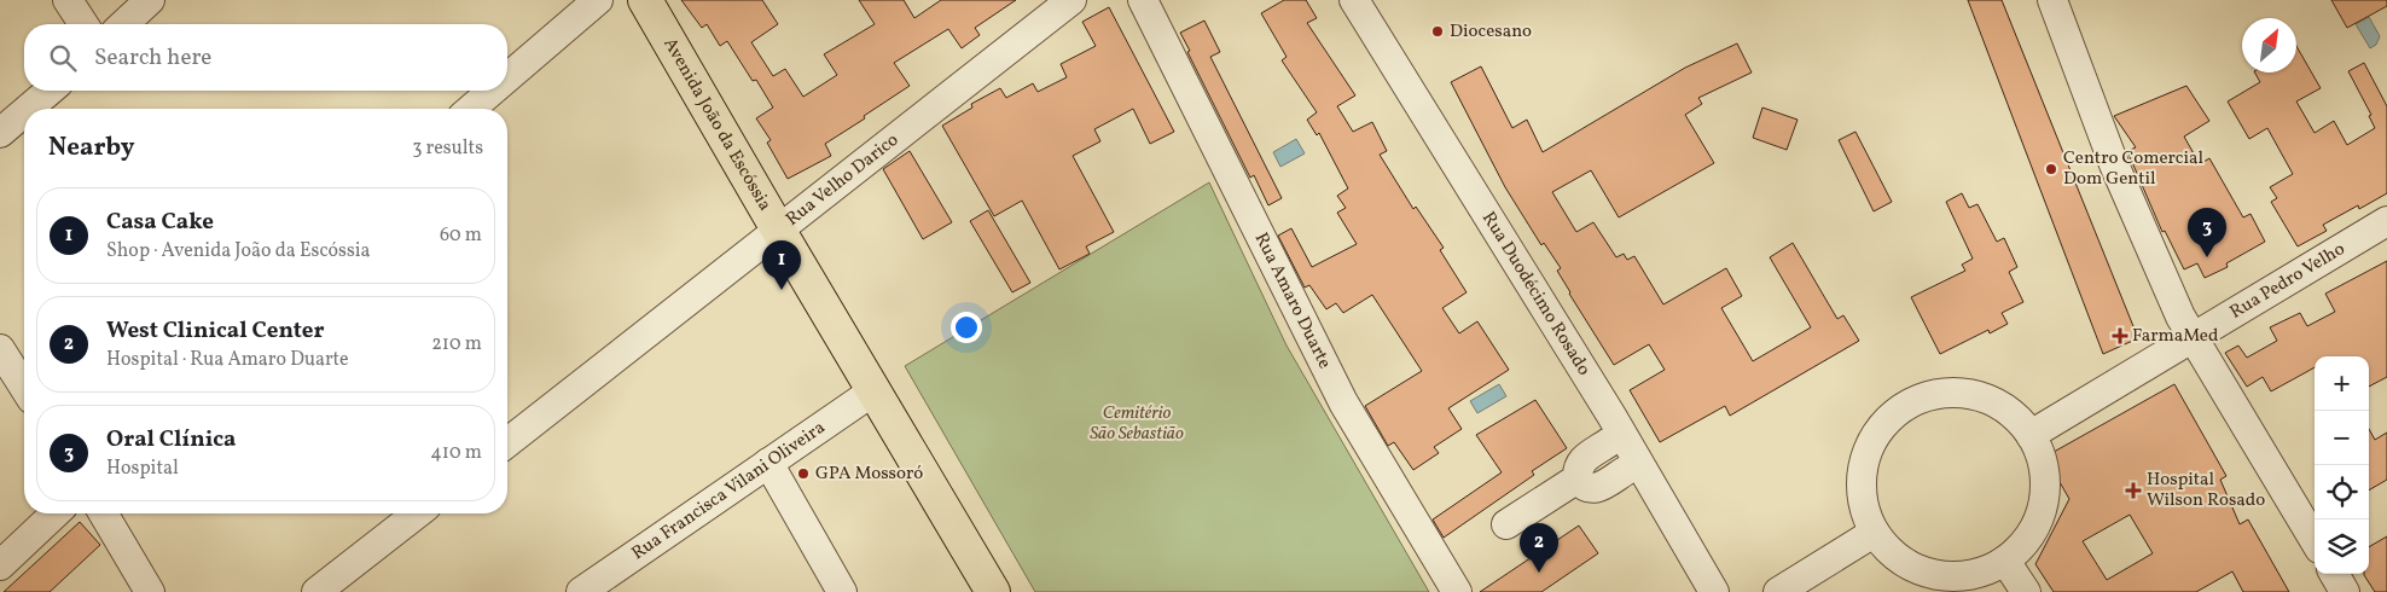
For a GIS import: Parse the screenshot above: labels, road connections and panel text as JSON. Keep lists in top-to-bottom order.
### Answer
{
  "streets": {
    "main road": ["Avenida João da Escóssia"],
    "street": [
      "Rua Velho Darico",
      "Rua Pedro Velho",
      "Rua Duodécimo Rosado",
      "Rua Amaro Duarte",
      "Rua Francisca Vilani Oliveira"
    ]
  },
  "crossings": [
    ["Avenida João da Escóssia", "Rua Velho Darico"],
    ["Avenida João da Escóssia", "Rua Francisca Vilani Oliveira"]
  ],
  "parks": ["Cemitério São Sebastião"],
  "places": {
    "other": ["Diocesano", "Centro Comercial Dom Gentil", "GPA Mossoró"],
    "health": ["FarmaMed", "Hospital Wilson Rosado"]
  },
  "north": "top right",
  "page": {
    "search": "Search here",
    "heading": ["Nearby", "3 results"],
    "list": [
      {
        "mark": "1",
        "name": "Casa Cake",
        "note": "Shop · Avenida João da Escóssia",
        "value": "60 m"
      },
      {
        "mark": "2",
        "name": "West Clinical Center",
        "note": "Hospital · Rua Amaro Duarte",
        "value": "210 m"
      },
      {
        "mark": "3",
        "name": "Oral Clínica",
        "note": "Hospital",
        "value": "410 m"
      }
    ],
    "pins": ["3", "1", "2"],
    "map_buttons": ["+", "−"]
  }
}
